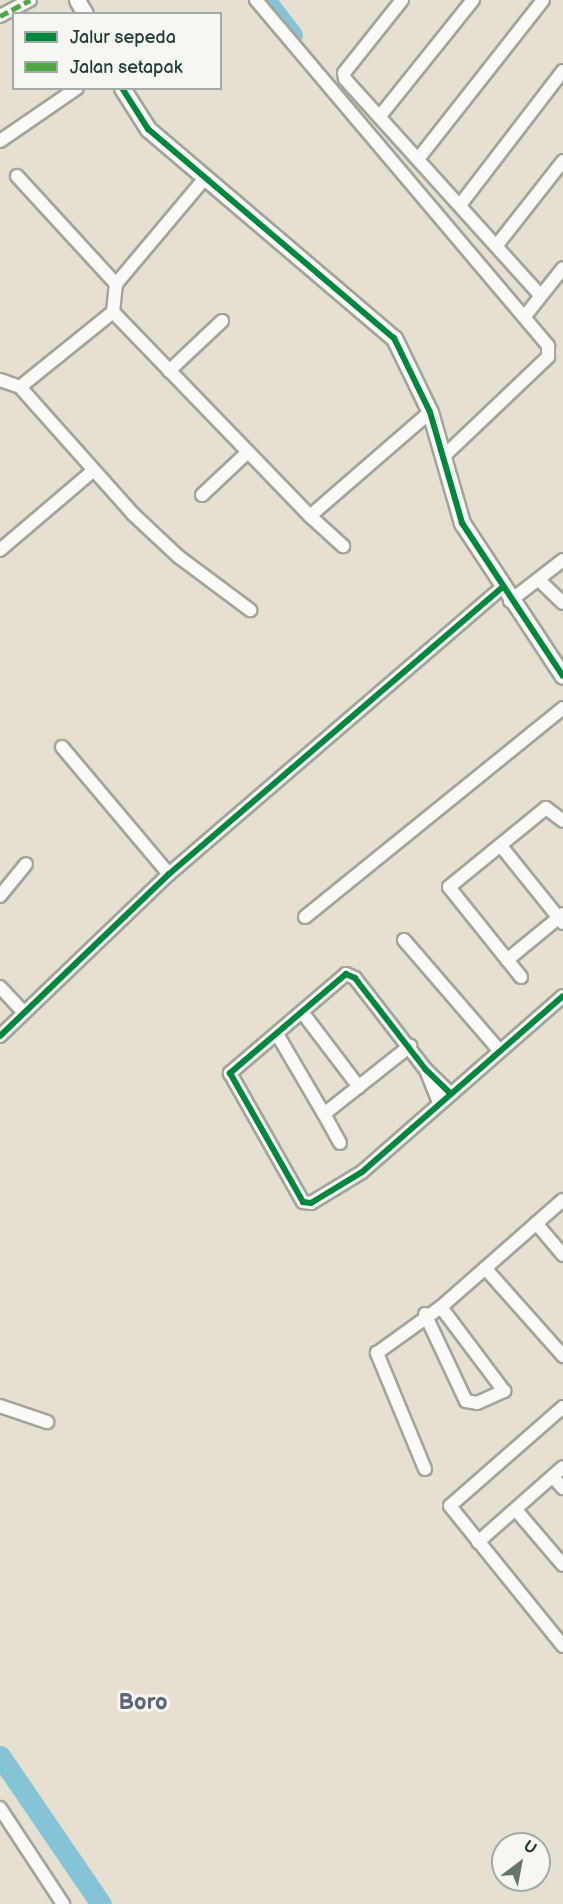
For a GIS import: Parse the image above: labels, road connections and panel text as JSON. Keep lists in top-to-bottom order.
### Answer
{
  "districts": ["Boro"],
  "legend": ["Jalur sepeda", "Jalan setapak"],
  "north": "top right"
}
